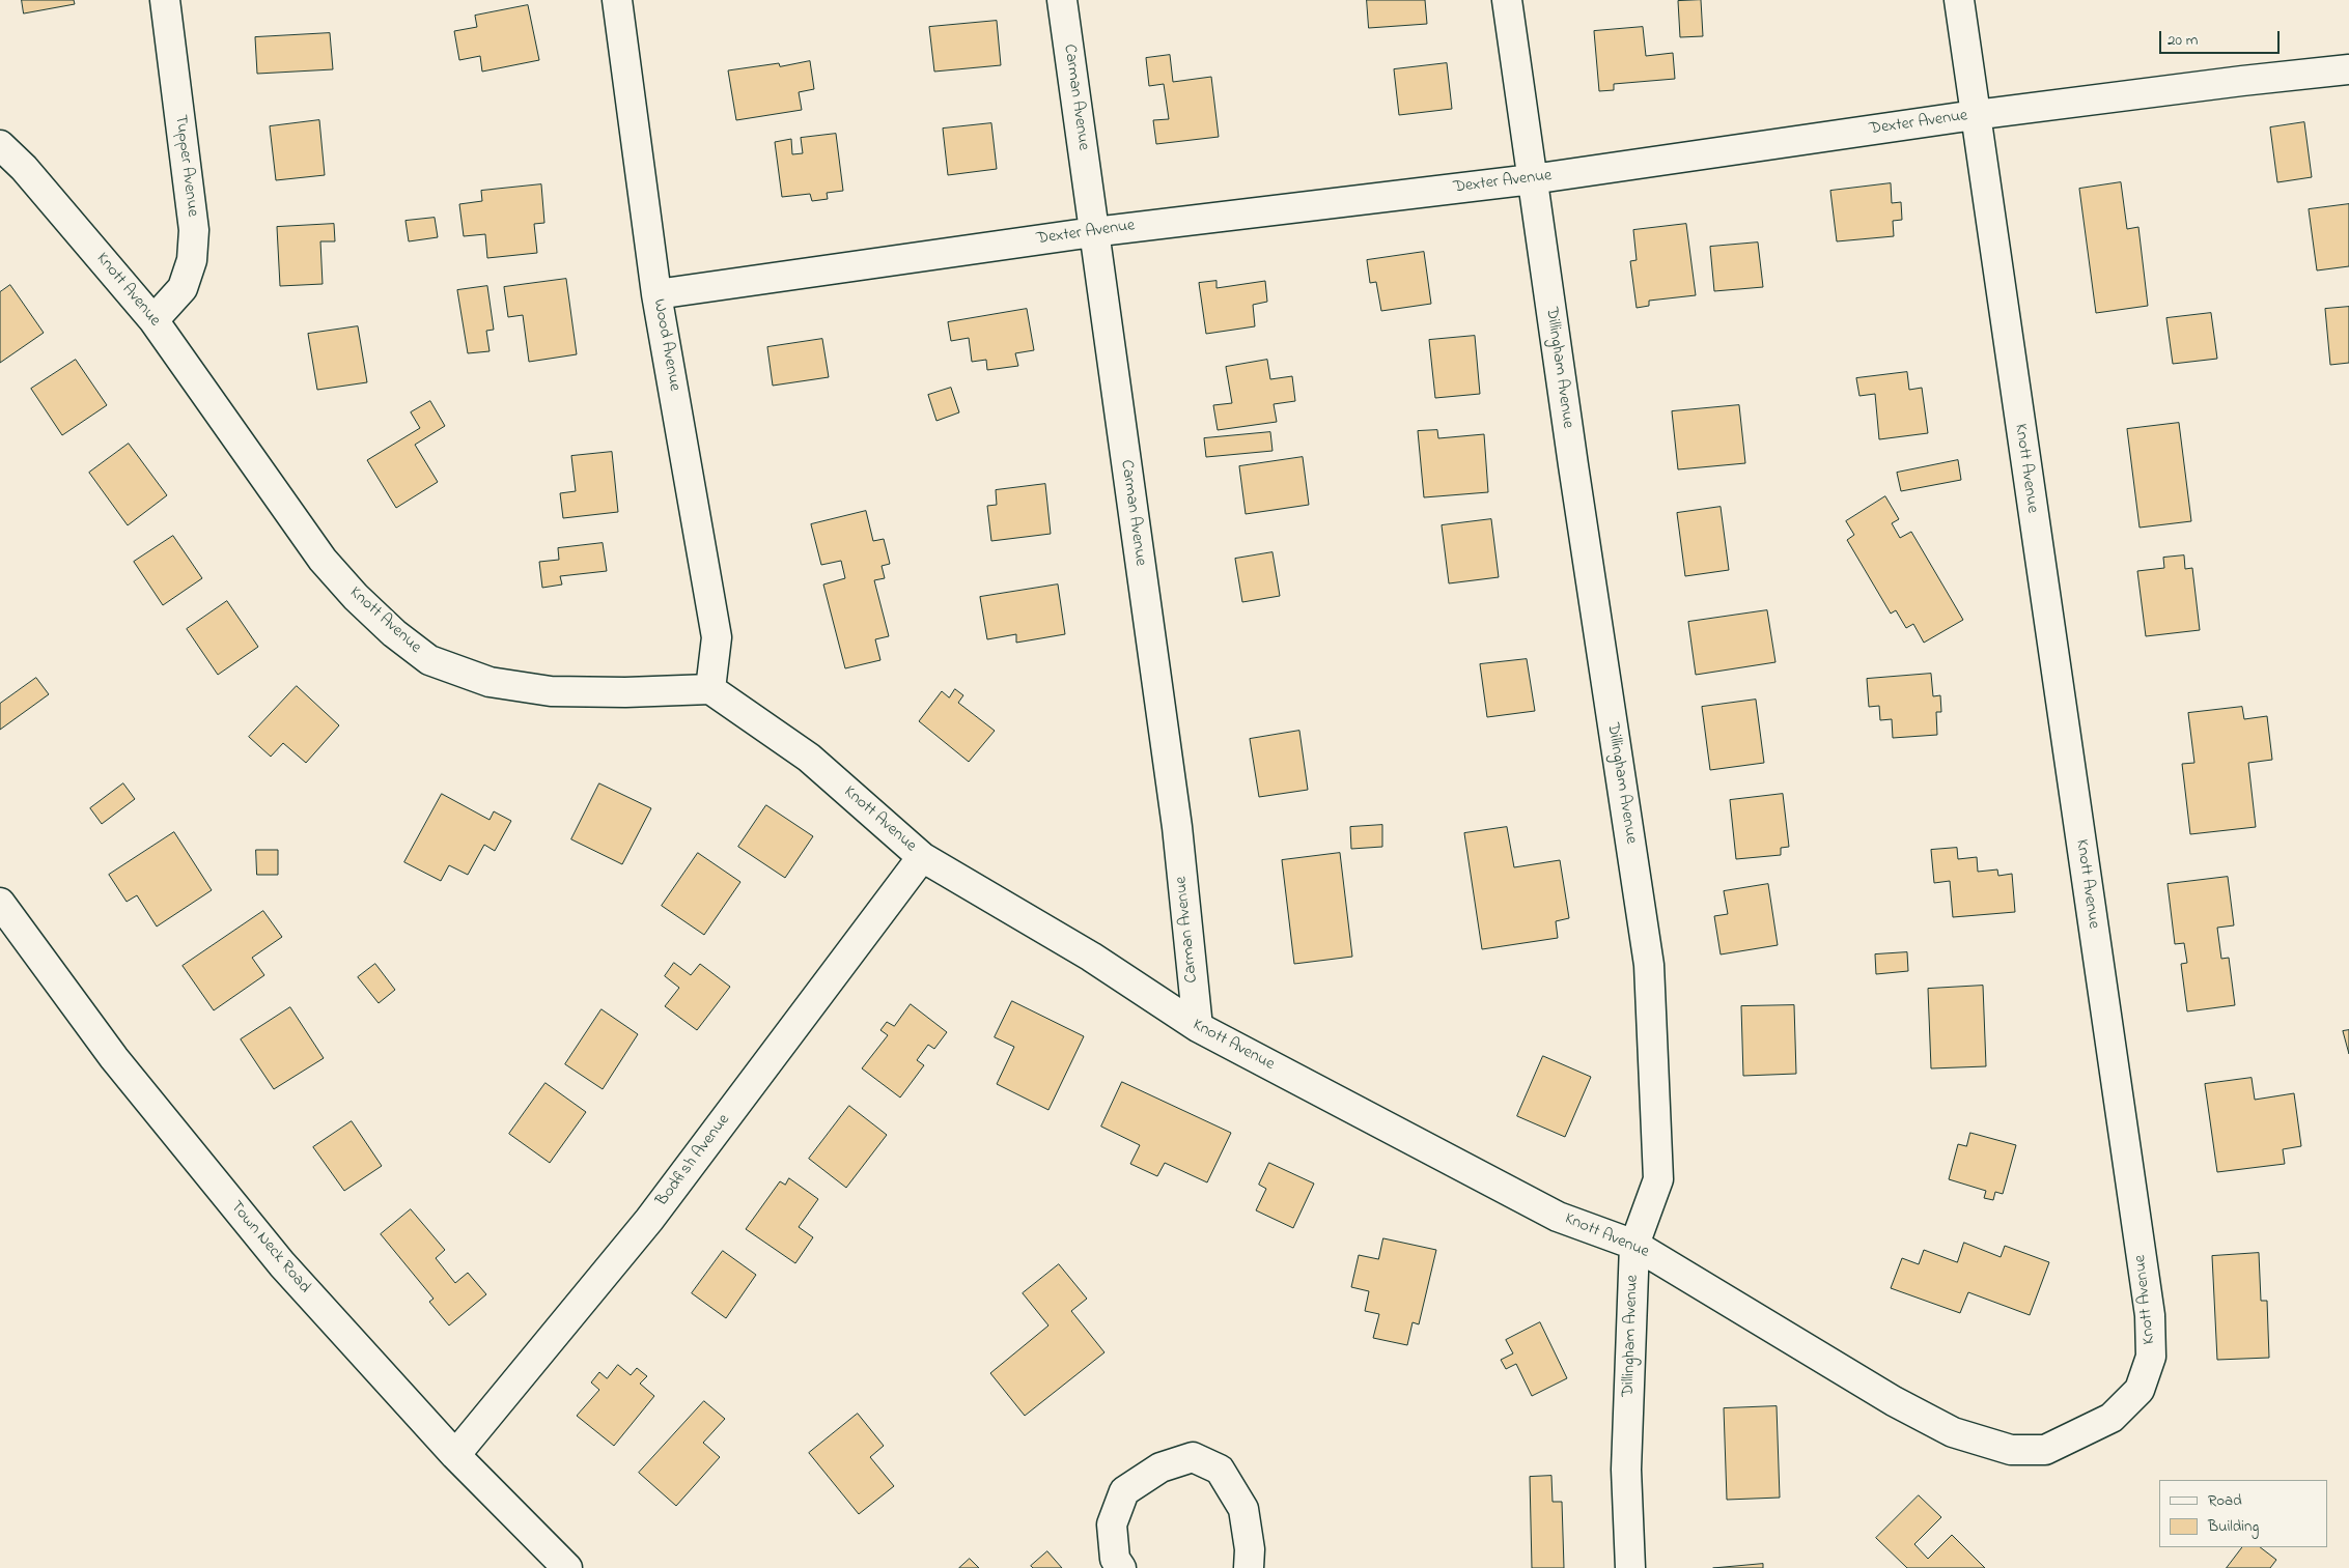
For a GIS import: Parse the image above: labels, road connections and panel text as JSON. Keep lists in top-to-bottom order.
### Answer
{
  "streets": {
    "street": [
      "Carman Avenue",
      "Dexter Avenue",
      "Tupper Avenue",
      "Knott Avenue",
      "Wood Avenue",
      "Dillingham Avenue",
      "Bodfish Avenue",
      "Town Neck Road"
    ]
  },
  "crossings": [
    ["Carman Avenue", "Dexter Avenue"],
    ["Carman Avenue", "Knott Avenue"],
    ["Dexter Avenue", "Knott Avenue"],
    ["Dexter Avenue", "Wood Avenue"],
    ["Dexter Avenue", "Dillingham Avenue"],
    ["Tupper Avenue", "Knott Avenue"],
    ["Knott Avenue", "Wood Avenue"],
    ["Knott Avenue", "Dillingham Avenue"],
    ["Knott Avenue", "Bodfish Avenue"],
    ["Bodfish Avenue", "Town Neck Road"]
  ],
  "legend": ["Road", "Building"],
  "scale_bar": "20 m"
}
